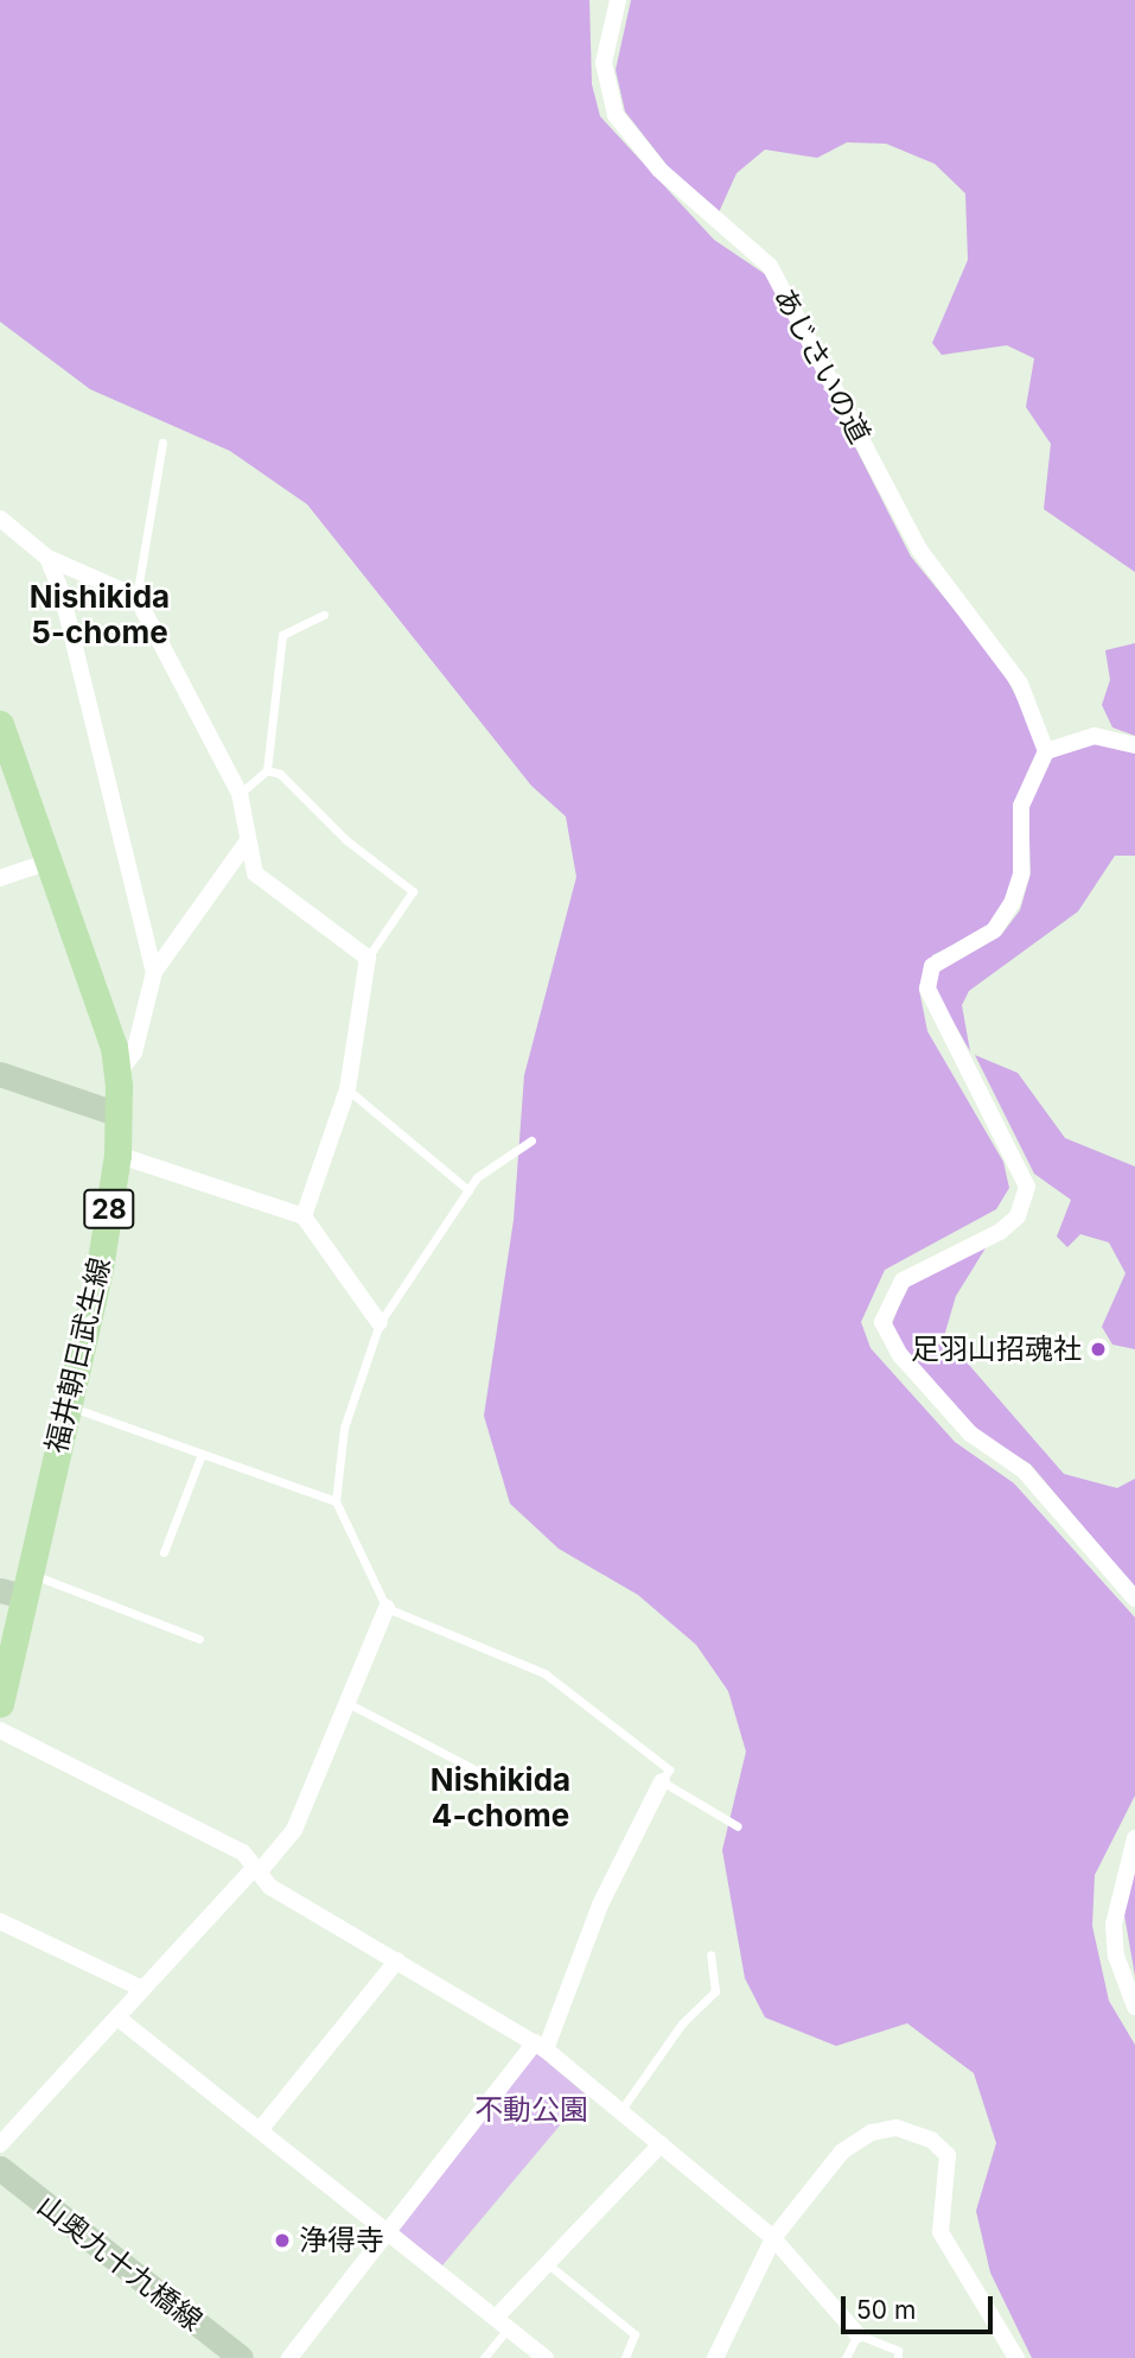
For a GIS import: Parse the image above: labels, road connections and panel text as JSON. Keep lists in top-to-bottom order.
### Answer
{
  "streets": {
    "main road": ["28", "福井朝日武生線", "山奥九十九橋線"],
    "street": ["あじさいの道"]
  },
  "districts": ["Nishikida 5-chome", "Nishikida 4-chome"],
  "parks": ["不動公園"],
  "places": ["足羽山招魂社", "浄得寺"],
  "scale_bar": "50 m"
}
